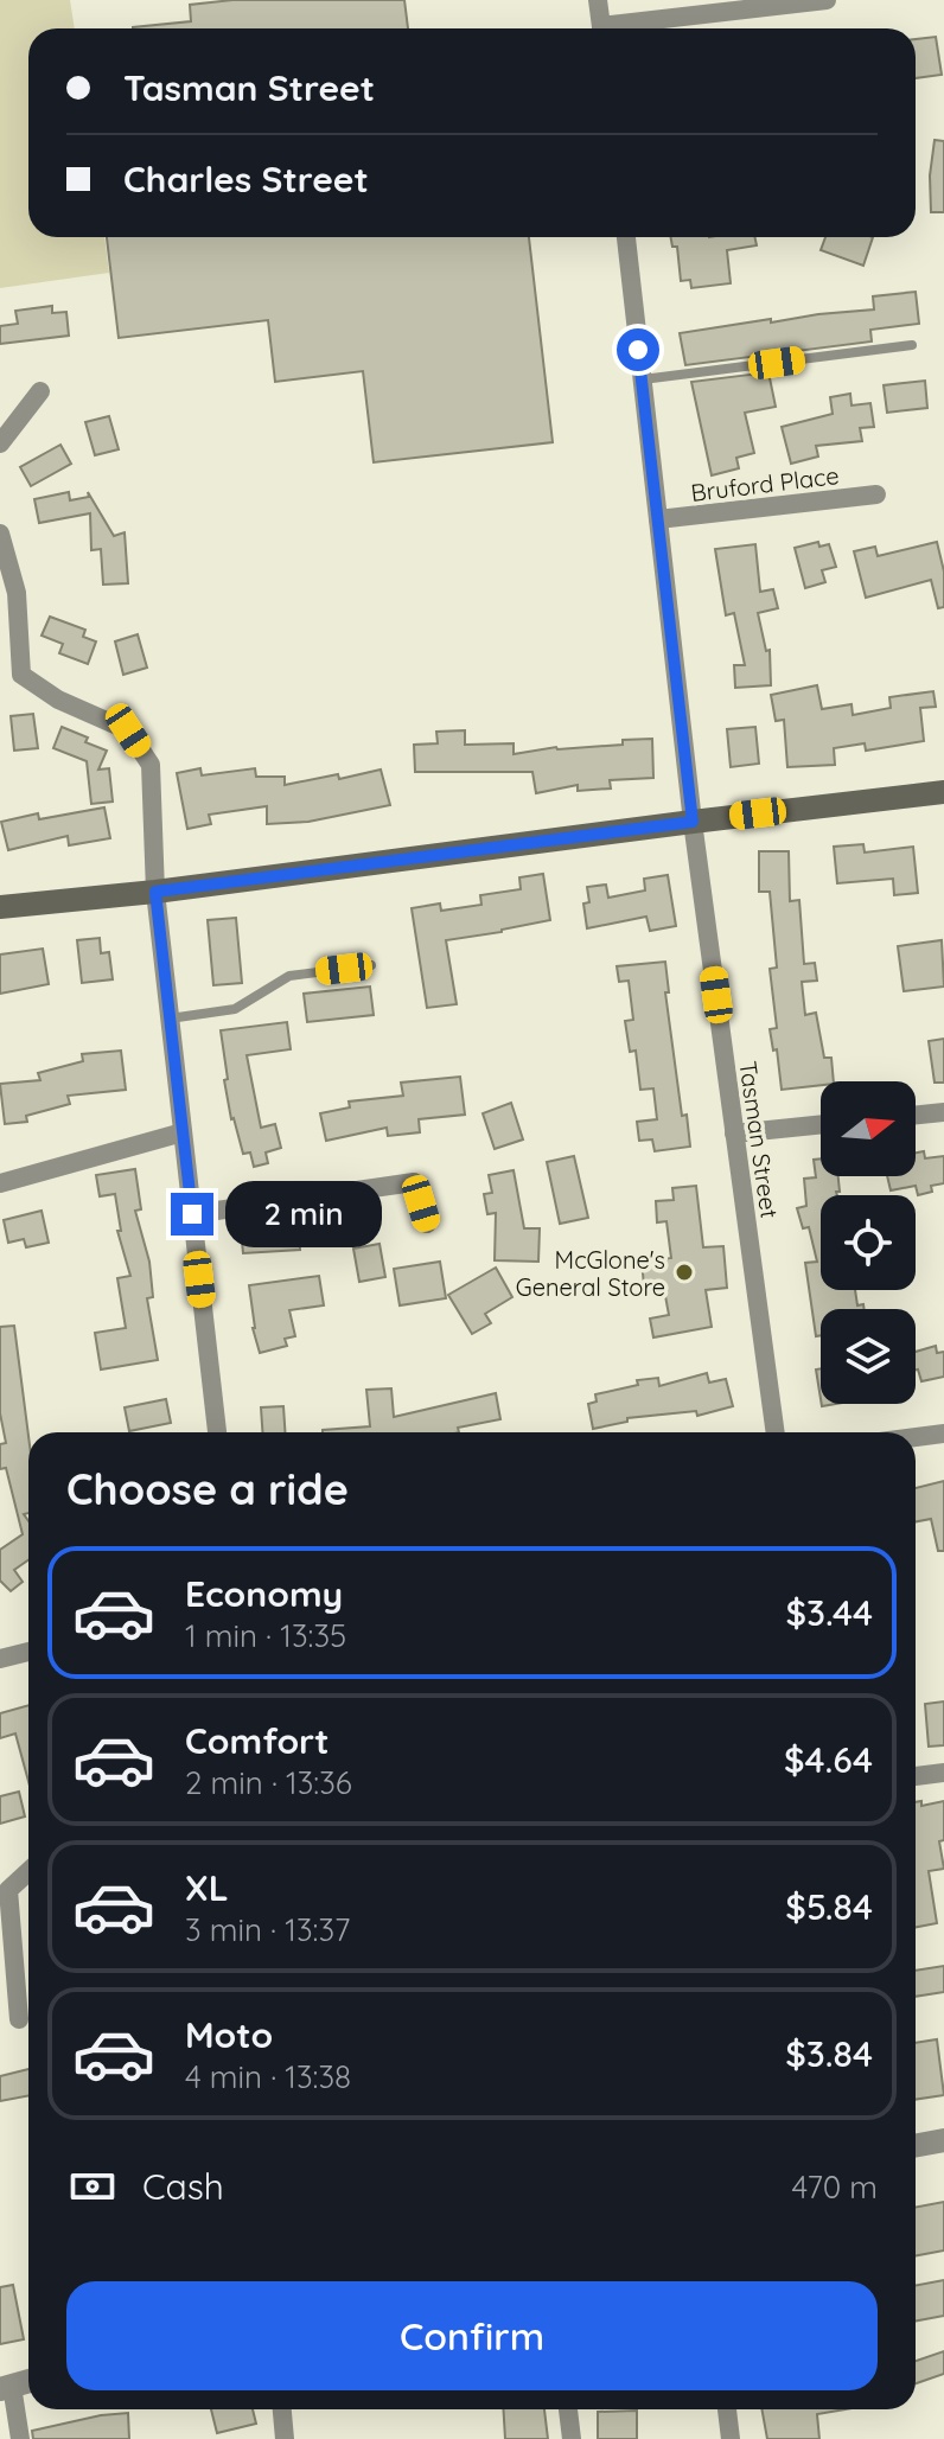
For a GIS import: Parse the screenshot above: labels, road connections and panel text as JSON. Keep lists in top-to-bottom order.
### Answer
{
  "streets": {
    "street": ["Bruford Place", "Tasman Street"]
  },
  "crossings": [
    ["Bruford Place", "Tasman Street"]
  ],
  "places": ["McGlone's General Store"],
  "north": "right",
  "page": {
    "banner": ["Tasman Street", "Charles Street"],
    "bubble": "2 min",
    "heading": "Choose a ride",
    "list": [
      {
        "name": "Economy",
        "note": "1 min · 13:35",
        "value": "$3.44"
      },
      {
        "name": "Comfort",
        "note": "2 min · 13:36",
        "value": "$4.64"
      },
      {
        "name": "XL",
        "note": "3 min · 13:37",
        "value": "$5.84"
      },
      {
        "name": "Moto",
        "note": "4 min · 13:38",
        "value": "$3.84"
      }
    ],
    "pay": ["Cash", "470 m"],
    "buttons": "Confirm"
  }
}
